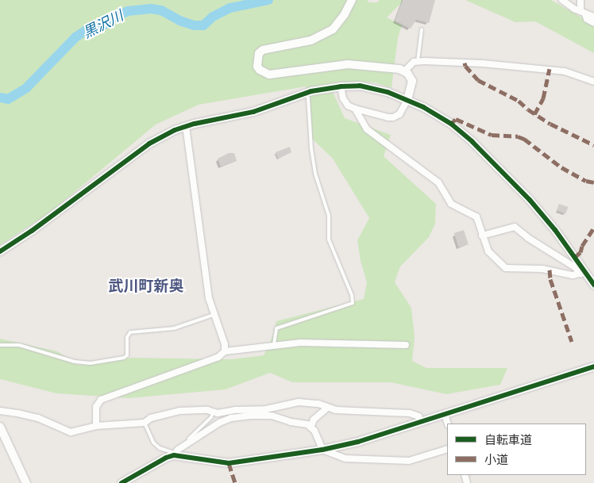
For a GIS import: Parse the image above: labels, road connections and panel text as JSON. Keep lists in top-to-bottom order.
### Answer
{
  "districts": ["武川町新奥"],
  "water": ["黒沢川"],
  "legend": ["自転車道", "小道"]
}
